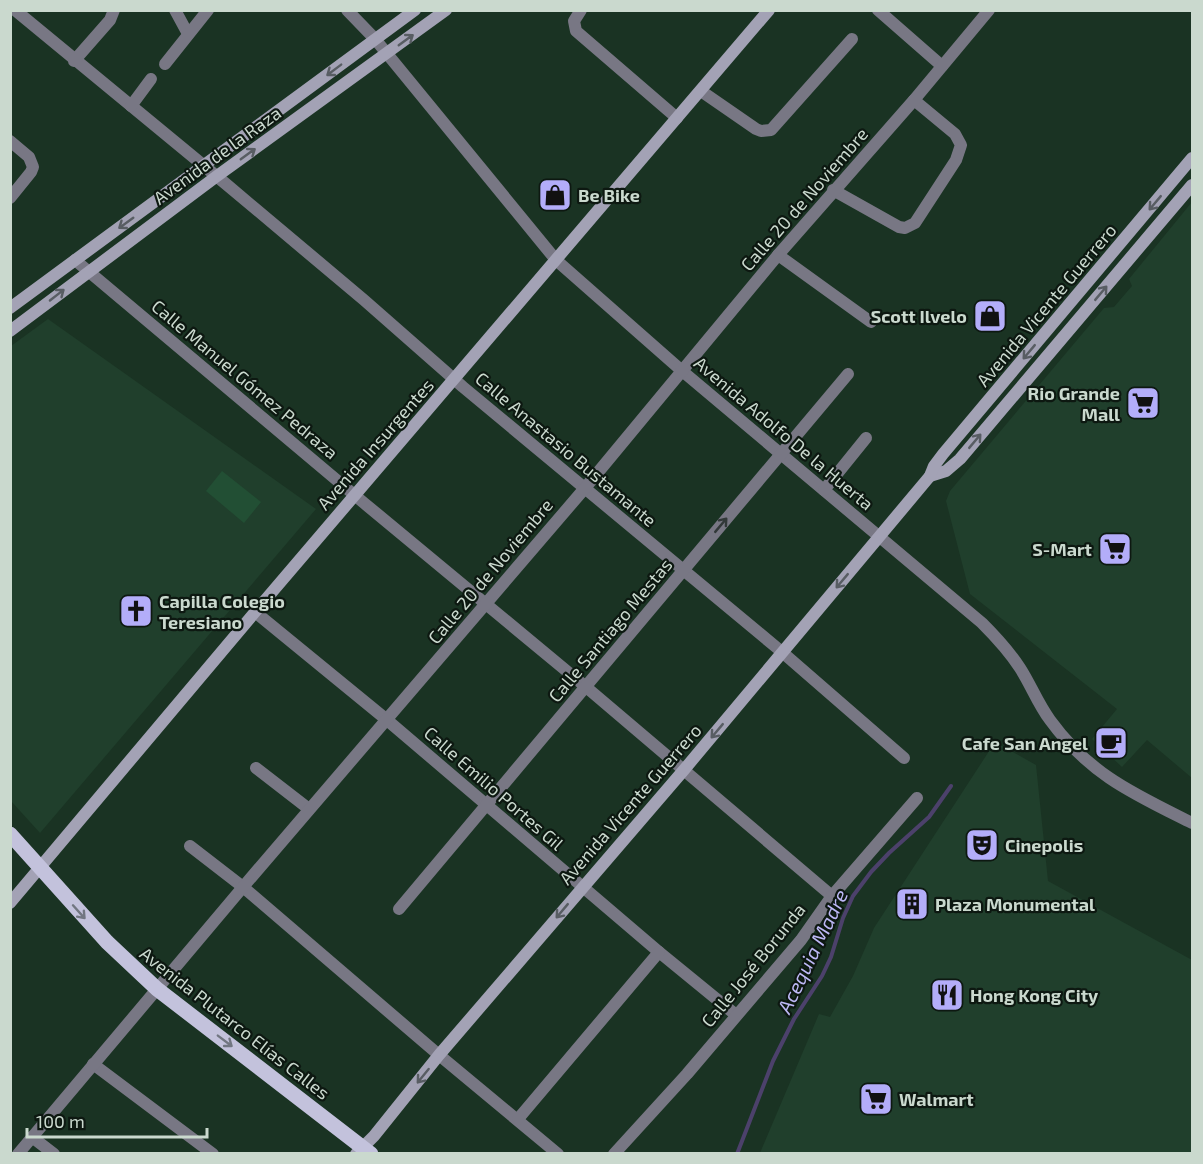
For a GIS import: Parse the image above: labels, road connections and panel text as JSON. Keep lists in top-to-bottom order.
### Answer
{
  "streets": {
    "main road": ["Avenida Plutarco Elías Calles"],
    "street": [
      "Avenida de la Raza",
      "Calle 20 de Noviembre",
      "Avenida Vicente Guerrero",
      "Calle Manuel Gómez Pedraza",
      "Avenida Adolfo De la Huerta",
      "Avenida Insurgentes",
      "Calle Anastasio Bustamante",
      "Calle Santiago Mestas",
      "Calle Emilio Portes Gil",
      "Calle José Borunda"
    ]
  },
  "crossings": [
    ["Avenida de la Raza", "Calle Manuel Gómez Pedraza"],
    ["Avenida de la Raza", "Avenida Adolfo De la Huerta"],
    ["Avenida de la Raza", "Calle Anastasio Bustamante"],
    ["Calle 20 de Noviembre", "Calle Manuel Gómez Pedraza"],
    ["Calle 20 de Noviembre", "Avenida Adolfo De la Huerta"],
    ["Calle 20 de Noviembre", "Calle Anastasio Bustamante"],
    ["Calle 20 de Noviembre", "Calle Emilio Portes Gil"],
    ["Calle 20 de Noviembre", "Avenida Plutarco Elías Calles"],
    ["Avenida Vicente Guerrero", "Calle Manuel Gómez Pedraza"],
    ["Avenida Vicente Guerrero", "Avenida Adolfo De la Huerta"],
    ["Avenida Vicente Guerrero", "Calle Anastasio Bustamante"],
    ["Avenida Vicente Guerrero", "Calle Emilio Portes Gil"],
    ["Avenida Vicente Guerrero", "Avenida Plutarco Elías Calles"],
    ["Calle Manuel Gómez Pedraza", "Avenida Insurgentes"],
    ["Calle Manuel Gómez Pedraza", "Calle Santiago Mestas"],
    ["Calle Manuel Gómez Pedraza", "Calle José Borunda"],
    ["Avenida Adolfo De la Huerta", "Avenida Insurgentes"],
    ["Avenida Adolfo De la Huerta", "Calle Santiago Mestas"],
    ["Avenida Insurgentes", "Calle Anastasio Bustamante"],
    ["Avenida Insurgentes", "Calle Emilio Portes Gil"],
    ["Avenida Insurgentes", "Avenida Plutarco Elías Calles"],
    ["Calle Anastasio Bustamante", "Calle Santiago Mestas"],
    ["Calle Santiago Mestas", "Calle Emilio Portes Gil"],
    ["Calle Emilio Portes Gil", "Calle José Borunda"]
  ],
  "one_way": ["Avenida Plutarco Elías Calles"],
  "water": ["Acequia Madre"],
  "places": {
    "shop": ["Be Bike", "Scott Ilvelo"],
    "supermarket": ["Rio Grande Mall", "S-Mart", "Walmart"],
    "church": ["Capilla Colegio Teresiano"],
    "cafe": ["Cafe San Angel"],
    "theatre": ["Cinepolis"],
    "building": ["Plaza Monumental"],
    "restaurant": ["Hong Kong City"]
  },
  "scale_bar": "100 m"
}
